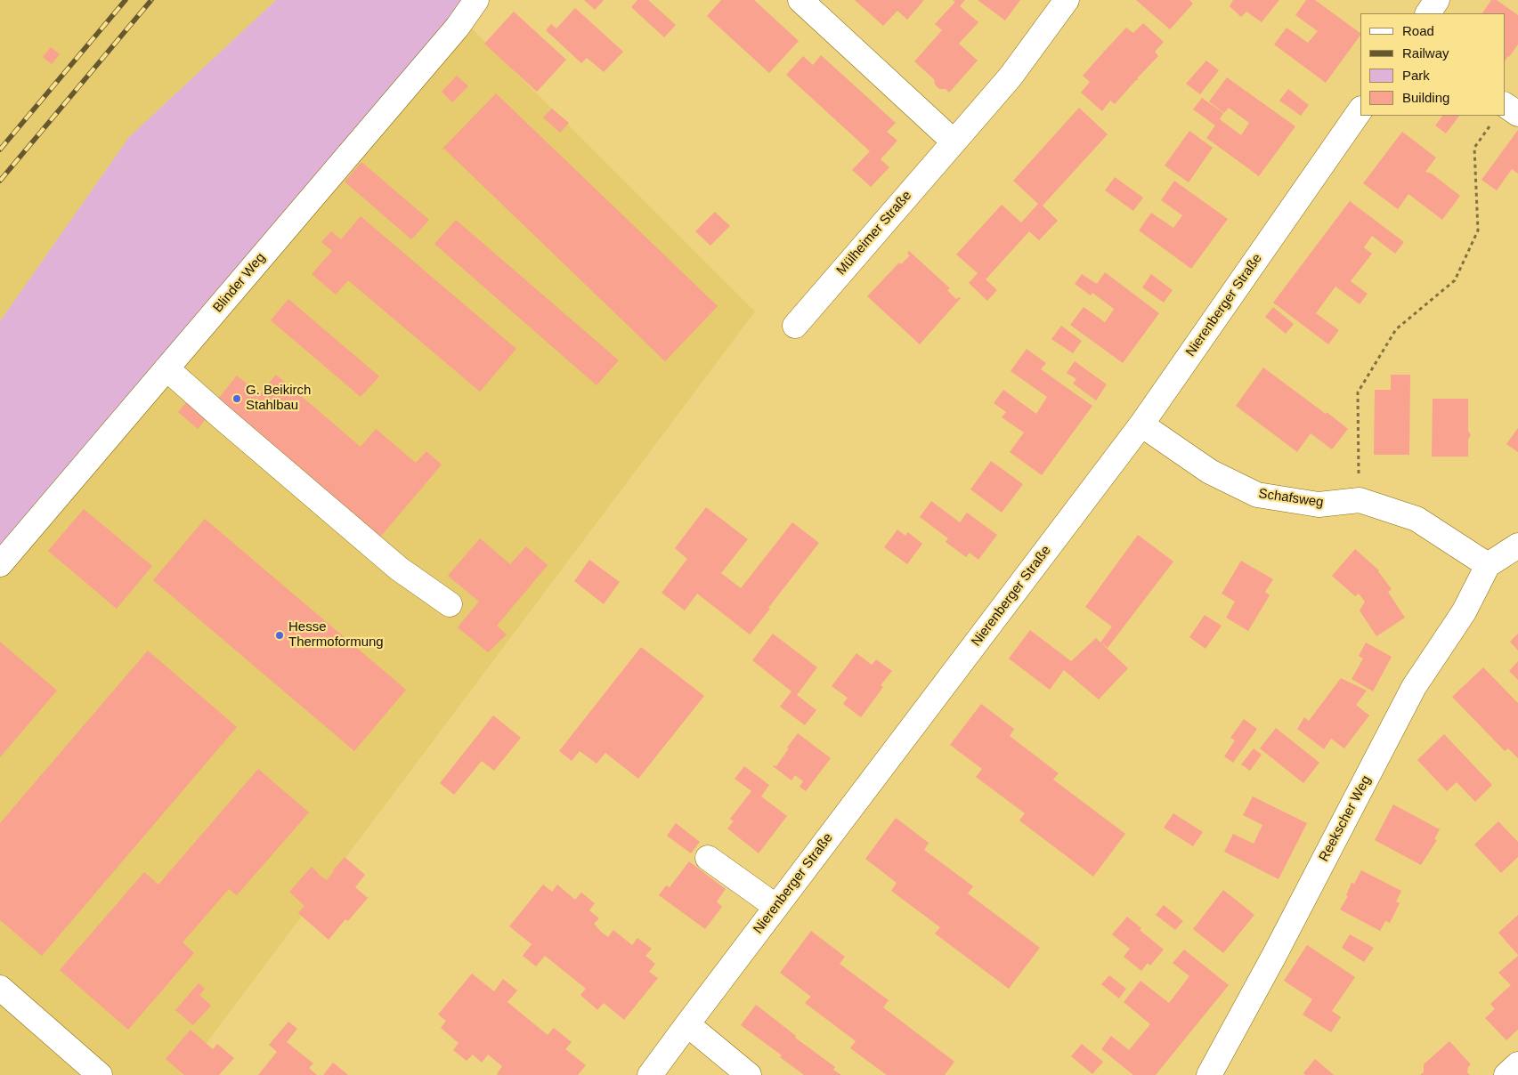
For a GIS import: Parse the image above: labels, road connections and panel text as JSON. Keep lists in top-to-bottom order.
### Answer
{
  "streets": {
    "street": [
      "Mülheimer Straße",
      "Blinder Weg",
      "Nierenberger Straße",
      "Schafsweg",
      "Reekscher Weg"
    ]
  },
  "crossings": [
    ["Nierenberger Straße", "Schafsweg"],
    ["Schafsweg", "Reekscher Weg"]
  ],
  "places": ["G. Beikirch Stahlbau", "Hesse Thermoformung"],
  "legend": [
    "Road",
    "Railway",
    "Park",
    "Building"
  ]
}
